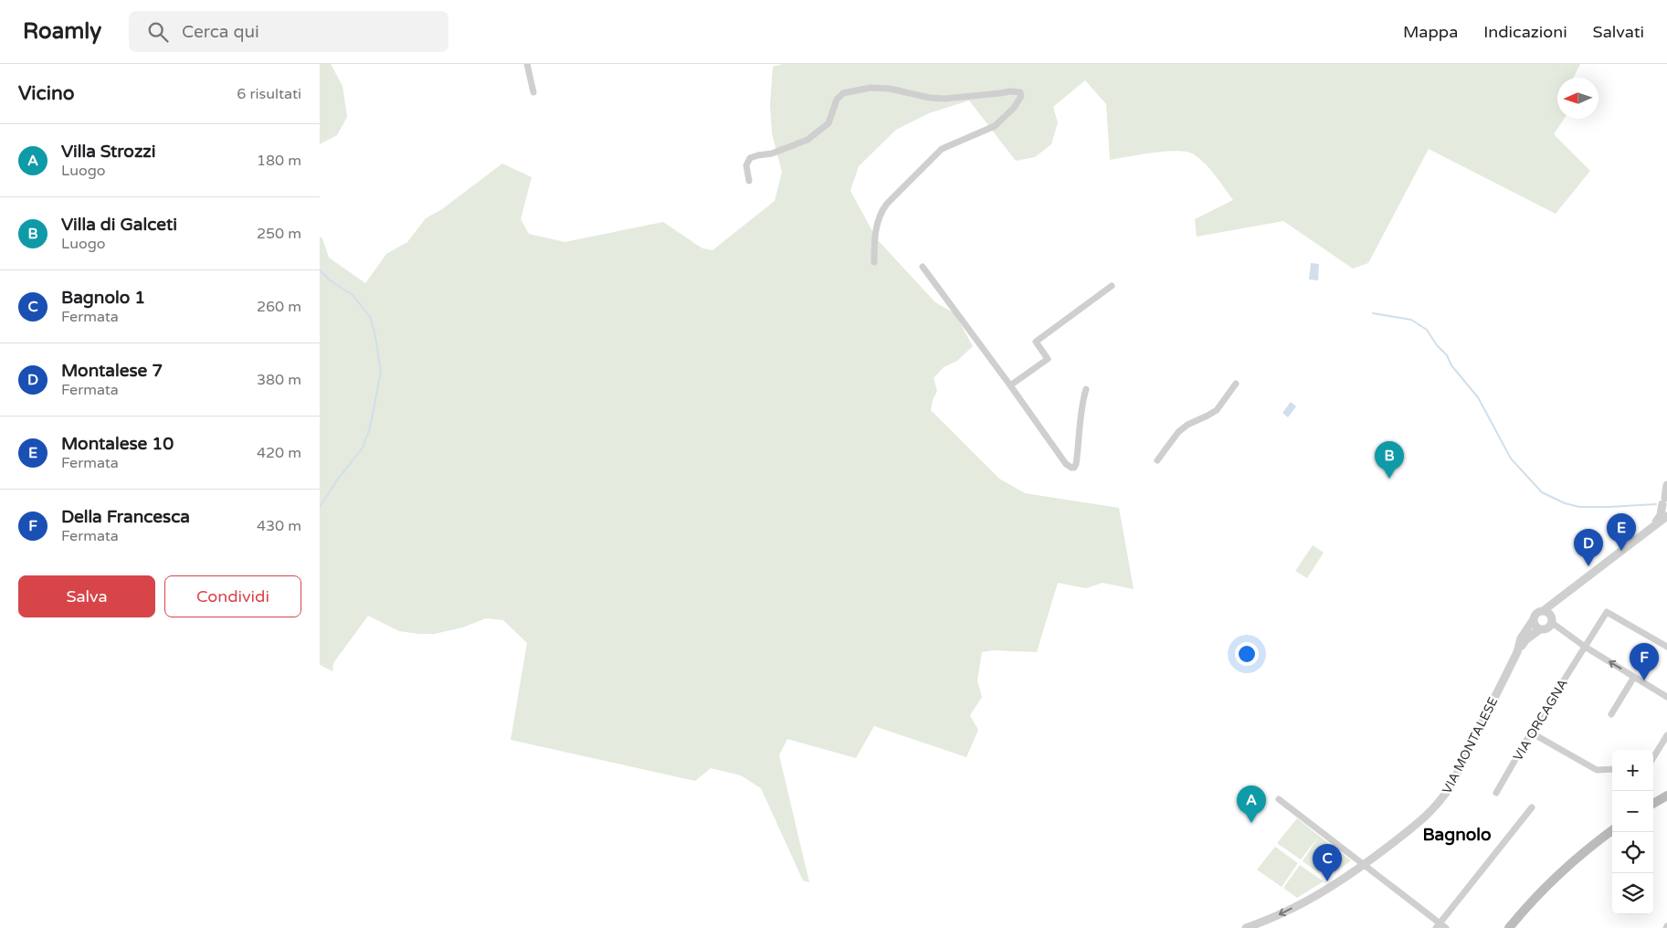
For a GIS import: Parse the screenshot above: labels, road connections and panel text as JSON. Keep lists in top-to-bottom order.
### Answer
{
  "streets": {
    "street": ["VIA ORCAGNA", "VIA MONTALESE"]
  },
  "districts": ["Bagnolo"],
  "north": "left",
  "page": {
    "header": "Roamly",
    "search": "Cerca qui",
    "nav": ["Mappa", "Indicazioni", "Salvati"],
    "heading": ["Vicino", "6 risultati"],
    "list": [
      {
        "mark": "A",
        "name": "Villa Strozzi",
        "note": "Luogo",
        "value": "180 m"
      },
      {
        "mark": "B",
        "name": "Villa di Galceti",
        "note": "Luogo",
        "value": "250 m"
      },
      {
        "mark": "C",
        "name": "Bagnolo 1",
        "note": "Fermata",
        "value": "260 m"
      },
      {
        "mark": "D",
        "name": "Montalese 7",
        "note": "Fermata",
        "value": "380 m"
      },
      {
        "mark": "E",
        "name": "Montalese 10",
        "note": "Fermata",
        "value": "420 m"
      },
      {
        "mark": "F",
        "name": "Della Francesca",
        "note": "Fermata",
        "value": "430 m"
      }
    ],
    "pins": [
      "B",
      "E",
      "D",
      "F",
      "A",
      "C"
    ],
    "buttons": ["Salva", "Condividi"],
    "map_buttons": ["+", "−"]
  }
}
